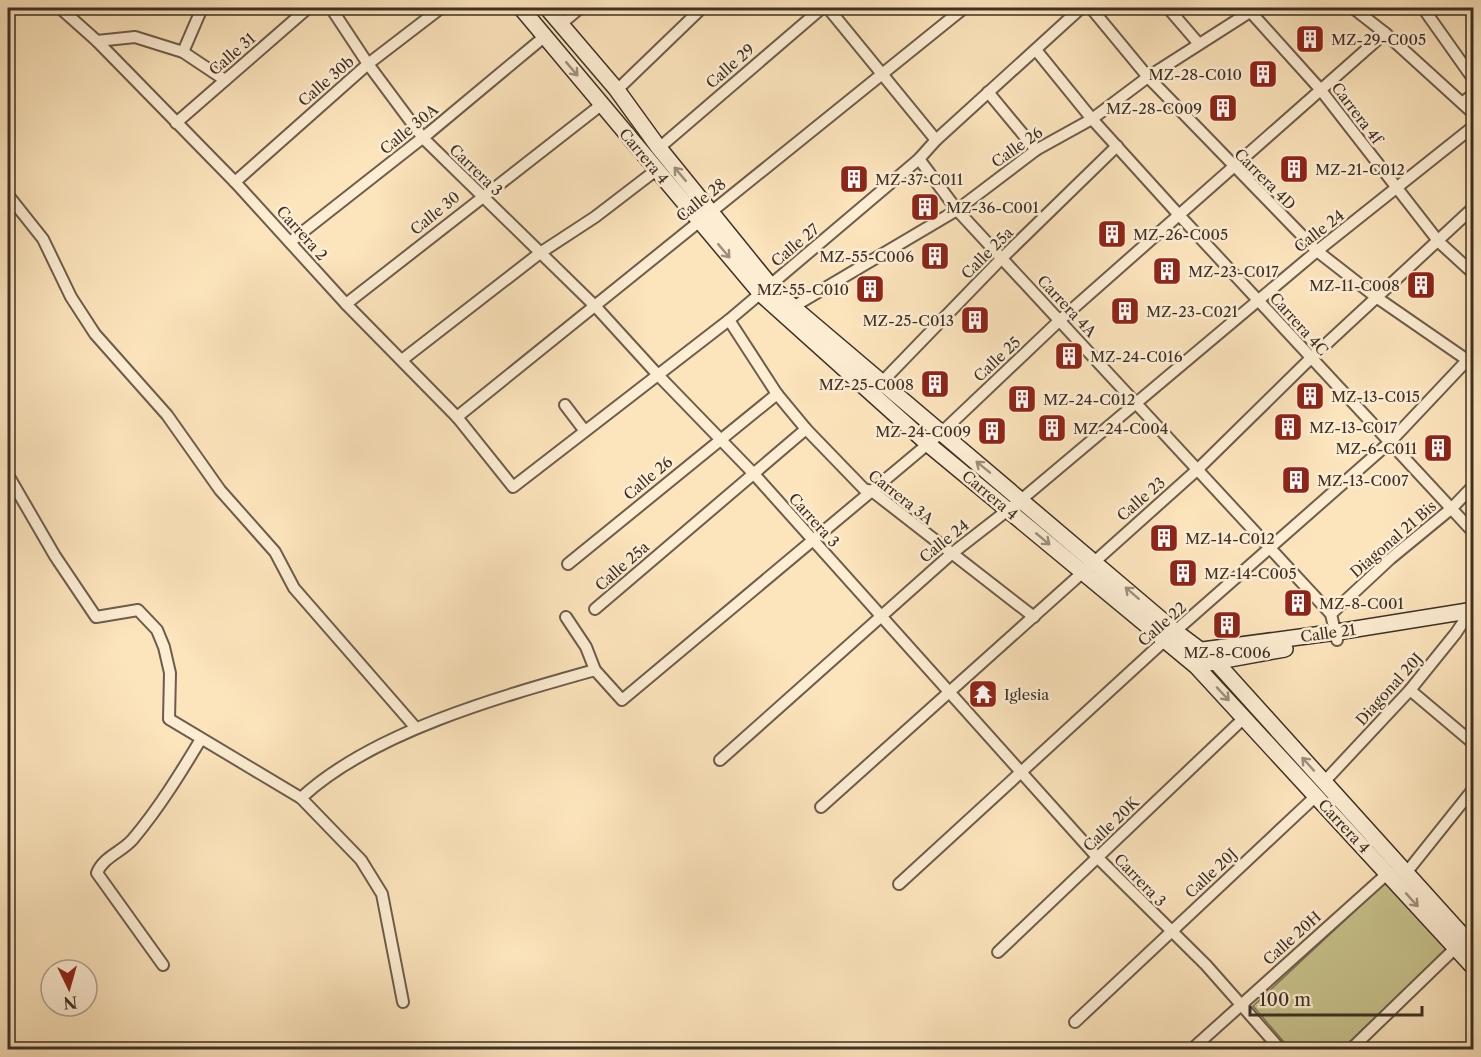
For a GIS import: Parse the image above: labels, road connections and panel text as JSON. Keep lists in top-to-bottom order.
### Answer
{
  "streets": {
    "main road": ["Carrera 4", "Calle 21"],
    "street": [
      "Calle 31",
      "Calle 29",
      "Calle 30b",
      "Carrera 4f",
      "Calle 30A",
      "Calle 26",
      "Carrera 3",
      "Carrera 4D",
      "Calle 28",
      "Calle 30",
      "Calle 24",
      "Carrera 2",
      "Calle 27",
      "Calle 25a",
      "Carrera 4A",
      "Carrera 4C",
      "Calle 25",
      "Carrera 3A",
      "Calle 23",
      "Diagonal 21 Bis",
      "Calle 22",
      "Diagonal 20J",
      "Calle 20K",
      "Calle 20J",
      "Calle 20H"
    ]
  },
  "crossings": [
    ["Calle 31", "Carrera 2"],
    ["Calle 29", "Carrera 4"],
    ["Calle 30b", "Carrera 3"],
    ["Calle 30b", "Carrera 2"],
    ["Carrera 4f", "Calle 26"],
    ["Carrera 4f", "Calle 24"],
    ["Carrera 4f", "Calle 25"],
    ["Carrera 4f", "Calle 23"],
    ["Calle 30A", "Carrera 4"],
    ["Calle 30A", "Carrera 3"],
    ["Calle 30A", "Carrera 2"],
    ["Calle 26", "Carrera 4"],
    ["Calle 26", "Carrera 3"],
    ["Calle 26", "Carrera 4D"],
    ["Calle 26", "Carrera 4A"],
    ["Calle 26", "Carrera 4C"],
    ["Calle 26", "Carrera 3A"],
    ["Carrera 4", "Calle 28"],
    ["Carrera 4", "Calle 30"],
    ["Carrera 4", "Calle 24"],
    ["Carrera 4", "Calle 27"],
    ["Carrera 4", "Calle 25a"],
    ["Carrera 4", "Calle 25"],
    ["Carrera 4", "Calle 23"],
    ["Carrera 4", "Calle 22"],
    ["Carrera 4", "Calle 21"],
    ["Carrera 4", "Diagonal 20J"],
    ["Carrera 4", "Calle 20K"],
    ["Carrera 4", "Calle 20J"],
    ["Carrera 4", "Calle 20H"],
    ["Carrera 3", "Calle 28"],
    ["Carrera 3", "Calle 30"],
    ["Carrera 3", "Calle 24"],
    ["Carrera 3", "Calle 27"],
    ["Carrera 3", "Calle 25a"],
    ["Carrera 3", "Calle 25"],
    ["Carrera 3", "Calle 23"],
    ["Carrera 3", "Calle 22"],
    ["Carrera 3", "Calle 20K"],
    ["Carrera 3", "Calle 20J"],
    ["Carrera 3", "Calle 20H"],
    ["Carrera 4D", "Calle 24"],
    ["Carrera 4D", "Calle 25"],
    ["Carrera 4D", "Calle 23"],
    ["Carrera 4D", "Calle 22"],
    ["Calle 28", "Carrera 2"],
    ["Calle 30", "Carrera 2"],
    ["Calle 24", "Carrera 4A"],
    ["Calle 24", "Carrera 4C"],
    ["Calle 24", "Carrera 3A"],
    ["Carrera 2", "Calle 27"],
    ["Calle 27", "Carrera 4A"],
    ["Calle 27", "Carrera 4C"],
    ["Calle 27", "Carrera 3A"],
    ["Calle 25a", "Carrera 4A"],
    ["Calle 25a", "Carrera 4C"],
    ["Calle 25a", "Carrera 3A"],
    ["Carrera 4A", "Calle 25"],
    ["Carrera 4A", "Calle 23"],
    ["Carrera 4A", "Diagonal 21 Bis"],
    ["Carrera 4A", "Calle 22"],
    ["Carrera 4A", "Calle 21"],
    ["Carrera 4C", "Calle 25"],
    ["Carrera 4C", "Calle 23"],
    ["Carrera 4C", "Diagonal 21 Bis"],
    ["Carrera 4C", "Calle 22"],
    ["Calle 25", "Carrera 3A"],
    ["Carrera 3A", "Calle 23"],
    ["Calle 21", "Diagonal 20J"]
  ],
  "places": {
    "building": [
      "MZ-29-C005",
      "MZ-28-C010",
      "MZ-28-C009",
      "MZ-21-C012",
      "MZ-37-C011",
      "MZ-36-C001",
      "MZ-26-C005",
      "MZ-55-C006",
      "MZ-23-C017",
      "MZ-11-C008",
      "MZ-55-C010",
      "MZ-23-C021",
      "MZ-25-C013",
      "MZ-24-C016",
      "MZ-25-C008",
      "MZ-13-C015",
      "MZ-24-C012",
      "MZ-13-C017",
      "MZ-24-C004",
      "MZ-24-C009",
      "MZ-6-C011",
      "MZ-13-C007",
      "MZ-14-C012",
      "MZ-14-C005",
      "MZ-8-C001",
      "MZ-8-C006"
    ],
    "temple": ["Iglesia"]
  },
  "scale_bar": "100 m",
  "north": "bottom"
}
